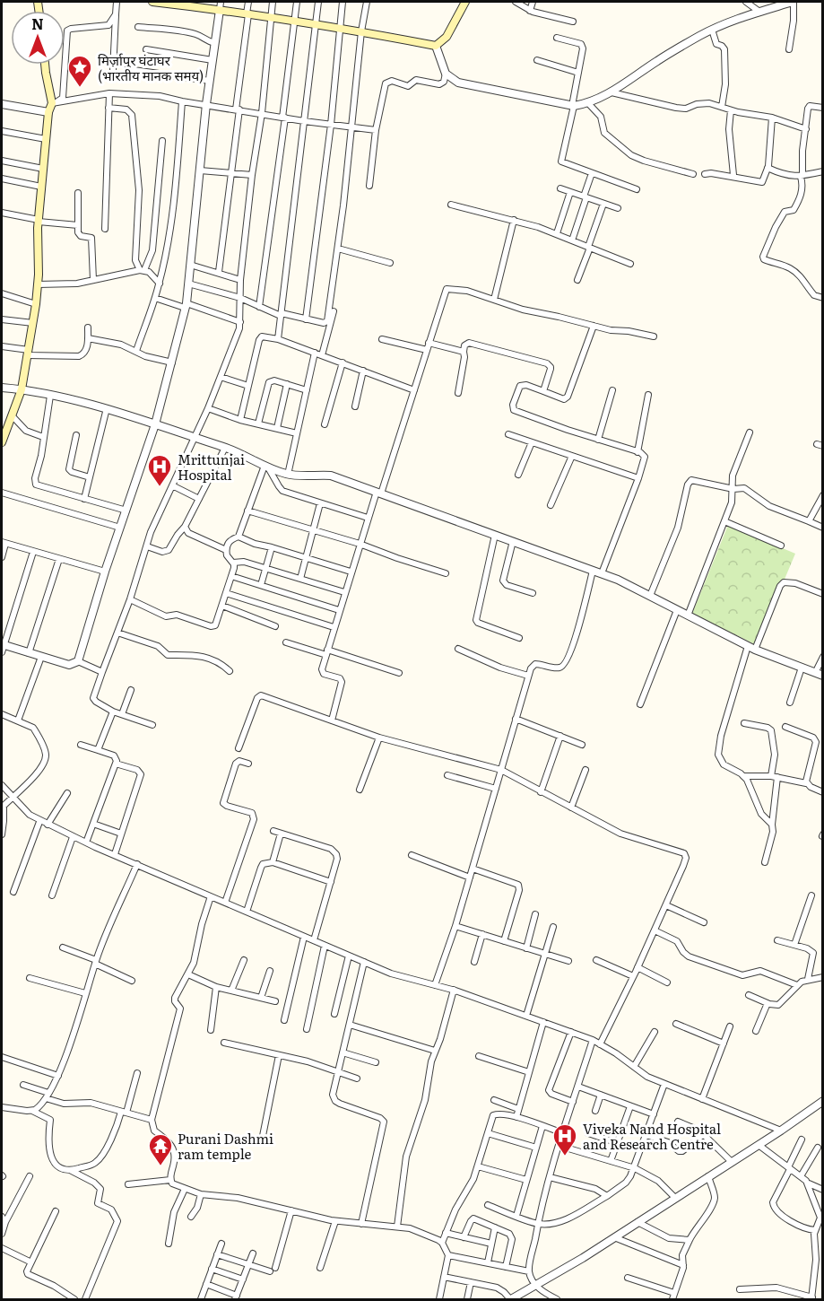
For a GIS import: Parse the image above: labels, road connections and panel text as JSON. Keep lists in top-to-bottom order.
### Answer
{
  "places": {
    "place": ["मिर्ज़ापुर घंटाघर (भारतीय मानक समय)"],
    "hospital": ["Mrittunjai Hospital", "Viveka Nand Hospital and Research Centre"],
    "temple": ["Purani Dashmi ram temple"]
  },
  "north": "top"
}
